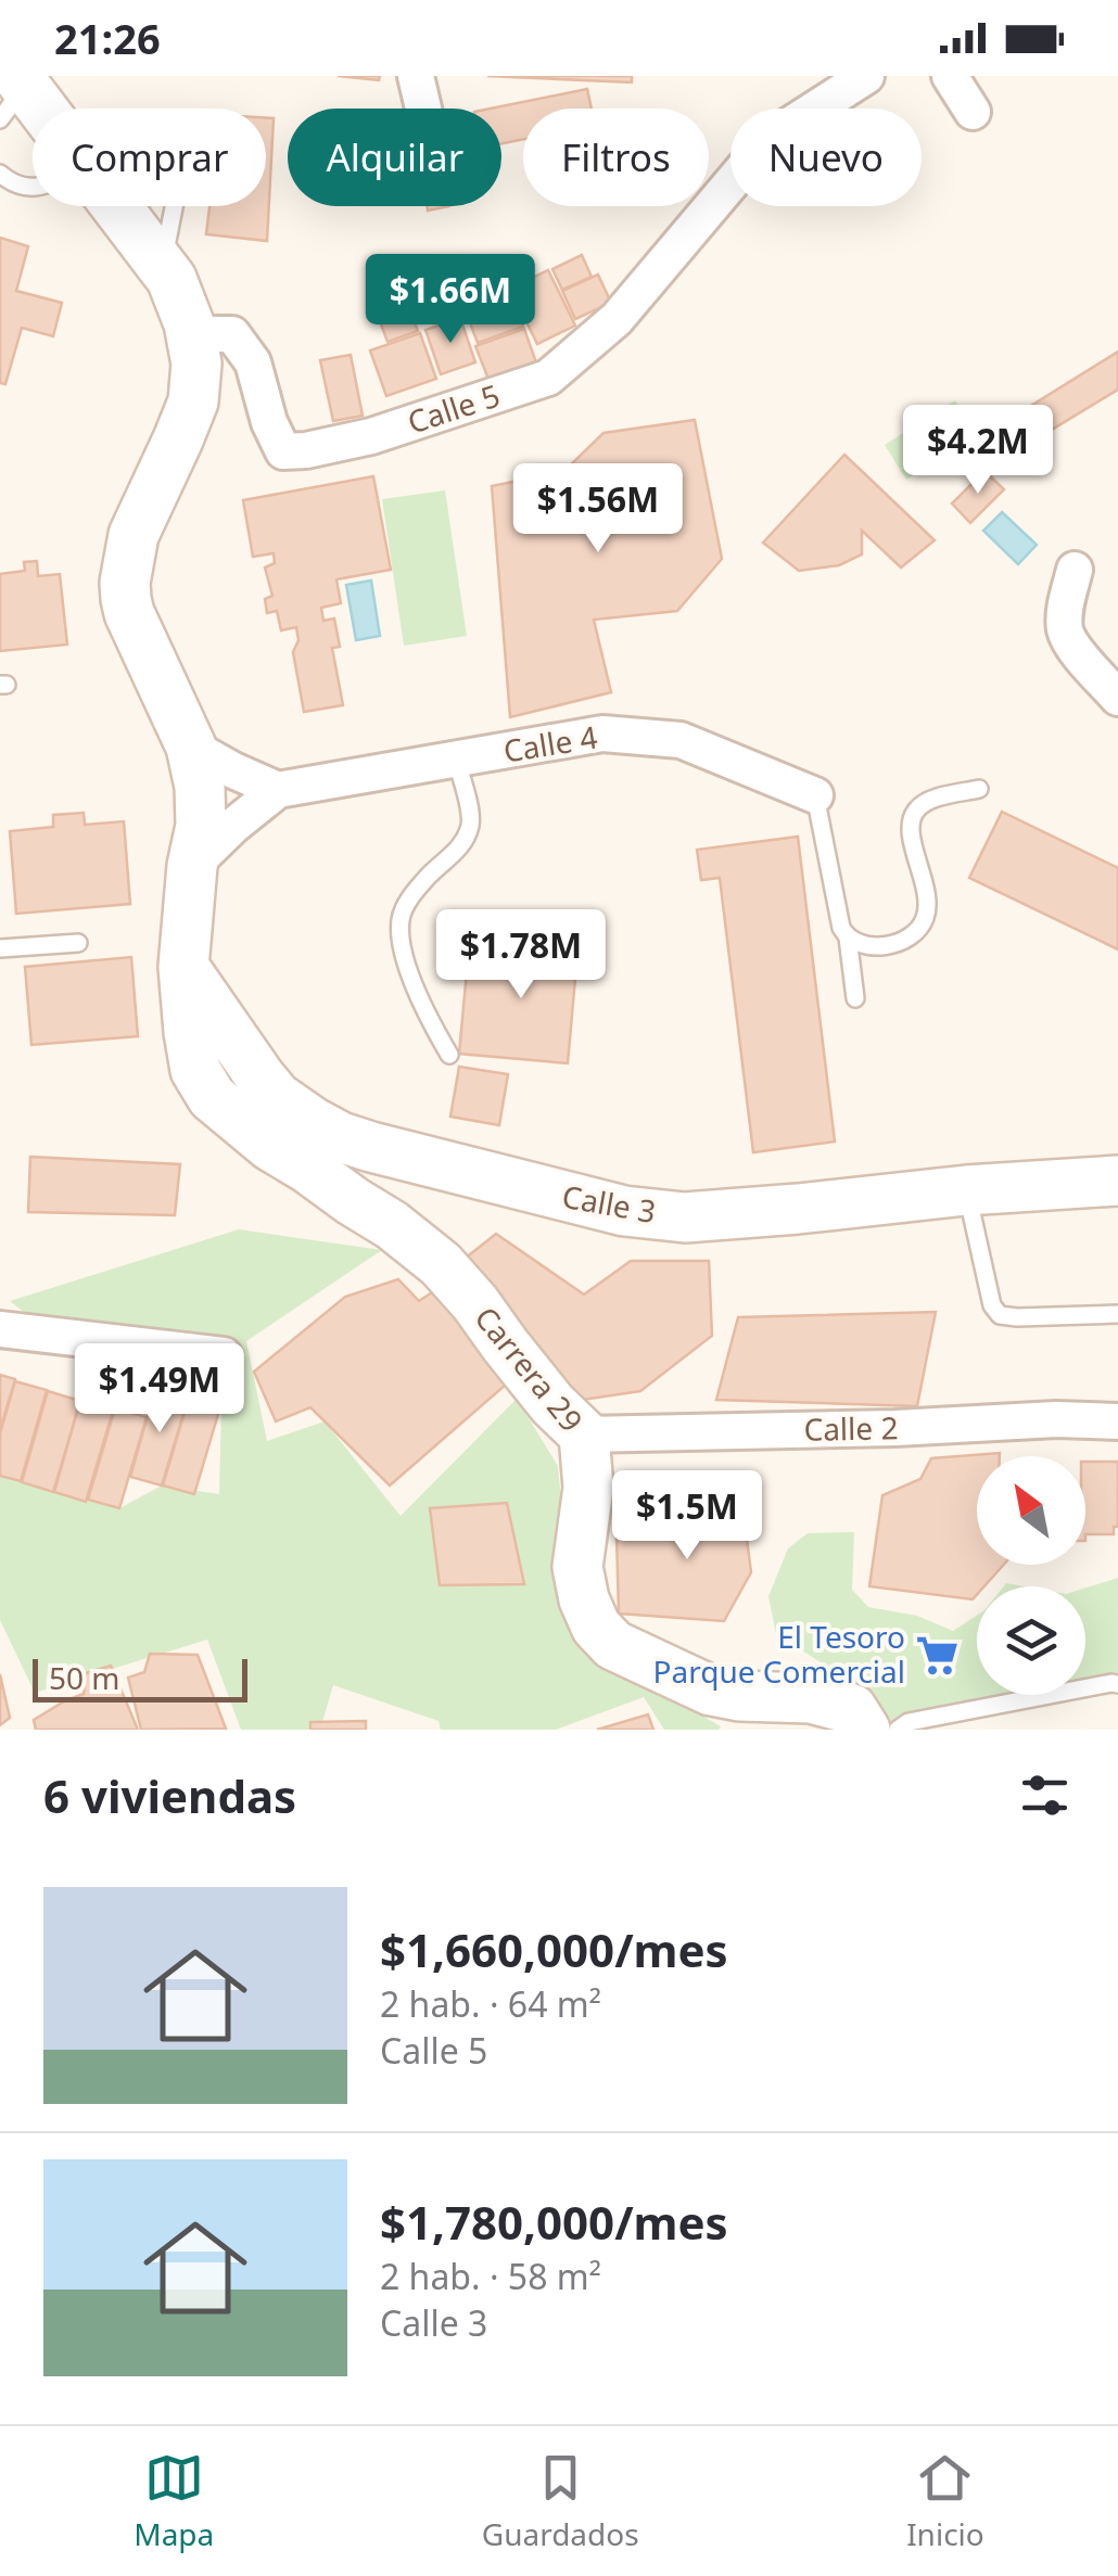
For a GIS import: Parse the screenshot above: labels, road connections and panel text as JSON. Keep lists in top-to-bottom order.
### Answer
{
  "streets": {
    "street": [
      "Calle 5",
      "Calle 4",
      "Calle 3",
      "Carrera 29",
      "Calle 2"
    ]
  },
  "crossings": [
    ["Carrera 29", "Calle 2"]
  ],
  "places": {
    "supermarket": ["El Tesoro Parque Comercial"]
  },
  "scale_bar": "50 m",
  "north": "top left",
  "page": {
    "status": "21:26",
    "chip": [
      "Comprar",
      "Alquilar",
      "Filtros",
      "Nuevo"
    ],
    "price": [
      "$1.66M",
      "$4.2M",
      "$1.56M",
      "$1.78M",
      "$1.49M",
      "$1.5M"
    ],
    "scale": "50 m",
    "heading": "6 viviendas",
    "list": [
      {
        "name": "$1,660,000/mes",
        "note": "2 hab. · 64 m² · Calle 5"
      },
      {
        "name": "$1,780,000/mes",
        "note": "2 hab. · 58 m² · Calle 3"
      }
    ],
    "tabs": ["Mapa", "Guardados", "Inicio"]
  }
}
